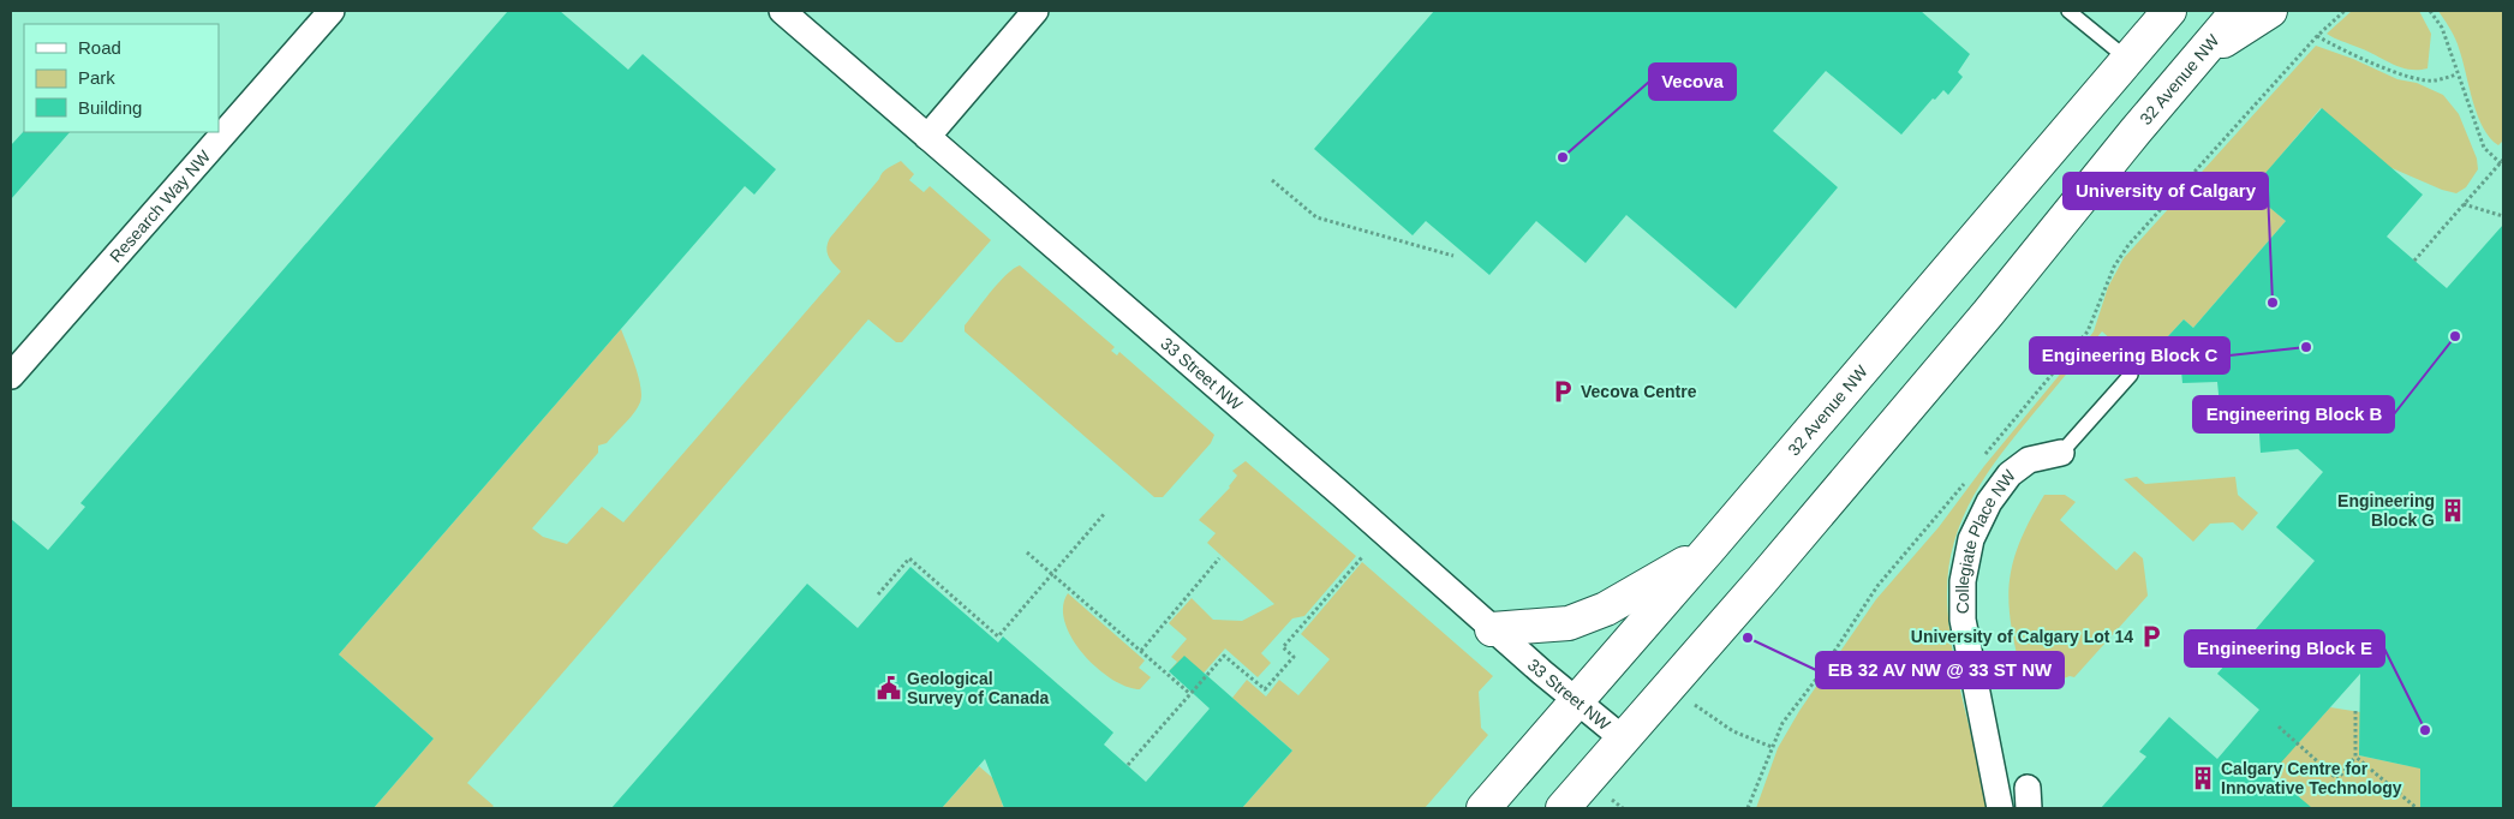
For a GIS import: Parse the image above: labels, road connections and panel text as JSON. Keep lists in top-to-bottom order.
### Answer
{
  "streets": {
    "main road": ["32 Avenue NW"],
    "street": ["Research Way NW", "33 Street NW", "Collegiate Place NW"]
  },
  "crossings": [
    ["32 Avenue NW", "33 Street NW"]
  ],
  "places": {
    "other": [
      "Vecova",
      "University of Calgary",
      "Engineering Block B",
      "Engineering Block C",
      "EB 32 AV NW @ 33 ST NW",
      "Engineering Block E"
    ],
    "parking": ["Vecova Centre", "University of Calgary Lot 14"],
    "building": ["Engineering Block G", "Calgary Centre for Innovative Technology"],
    "public building": ["Geological Survey of Canada"]
  },
  "legend": ["Road", "Park", "Building"]
}
